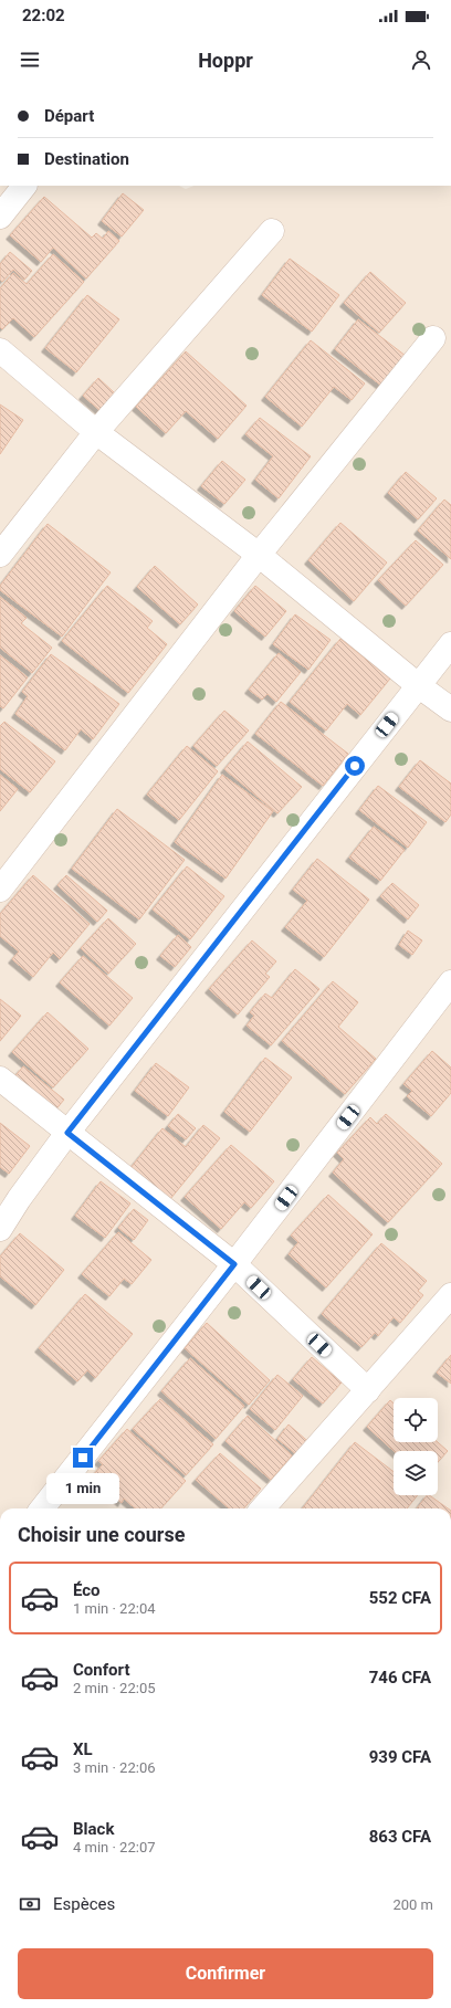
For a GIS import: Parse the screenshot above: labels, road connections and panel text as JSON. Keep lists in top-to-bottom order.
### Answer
{
  "page": {
    "status": "22:02",
    "header": "Hoppr",
    "banner": ["Départ", "Destination"],
    "bubble": "1 min",
    "heading": "Choisir une course",
    "list": [
      {
        "name": "Éco",
        "note": "1 min · 22:04",
        "value": "552 CFA"
      },
      {
        "name": "Confort",
        "note": "2 min · 22:05",
        "value": "746 CFA"
      },
      {
        "name": "XL",
        "note": "3 min · 22:06",
        "value": "939 CFA"
      },
      {
        "name": "Black",
        "note": "4 min · 22:07",
        "value": "863 CFA"
      }
    ],
    "pay": ["Espèces", "200 m"],
    "buttons": "Confirmer"
  }
}
